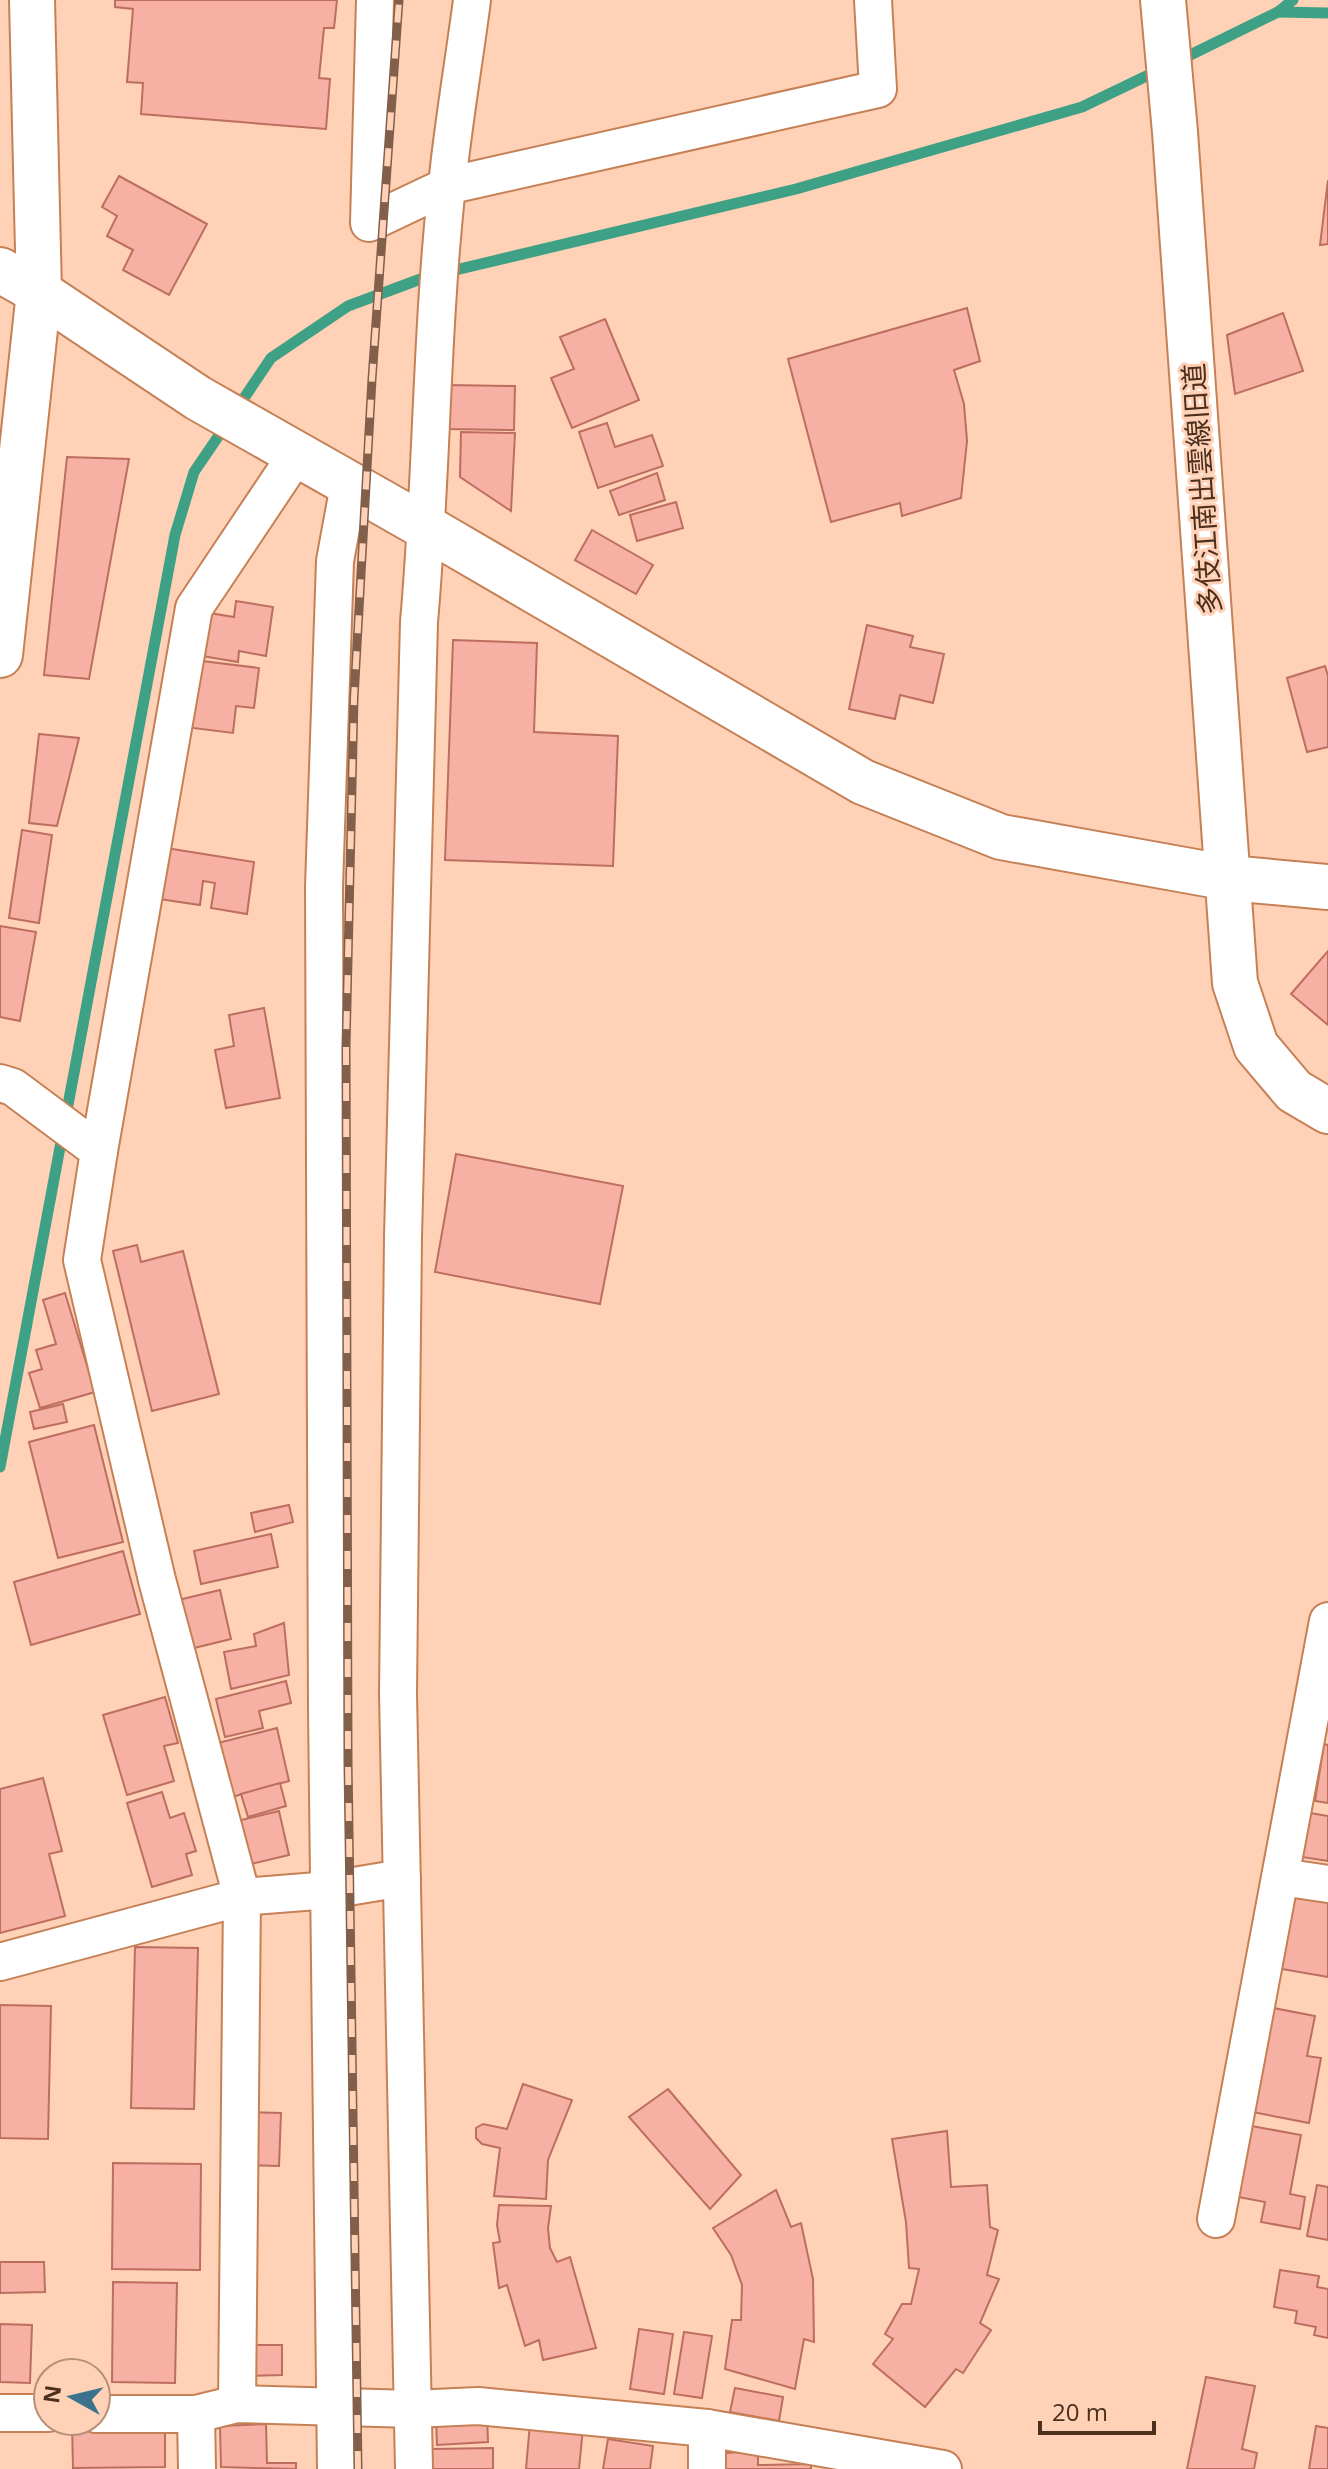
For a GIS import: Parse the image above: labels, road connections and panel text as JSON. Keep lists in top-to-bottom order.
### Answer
{
  "streets": {
    "street": ["多伎江南出雲線旧道"]
  },
  "scale_bar": "20 m",
  "north": "left"
}
